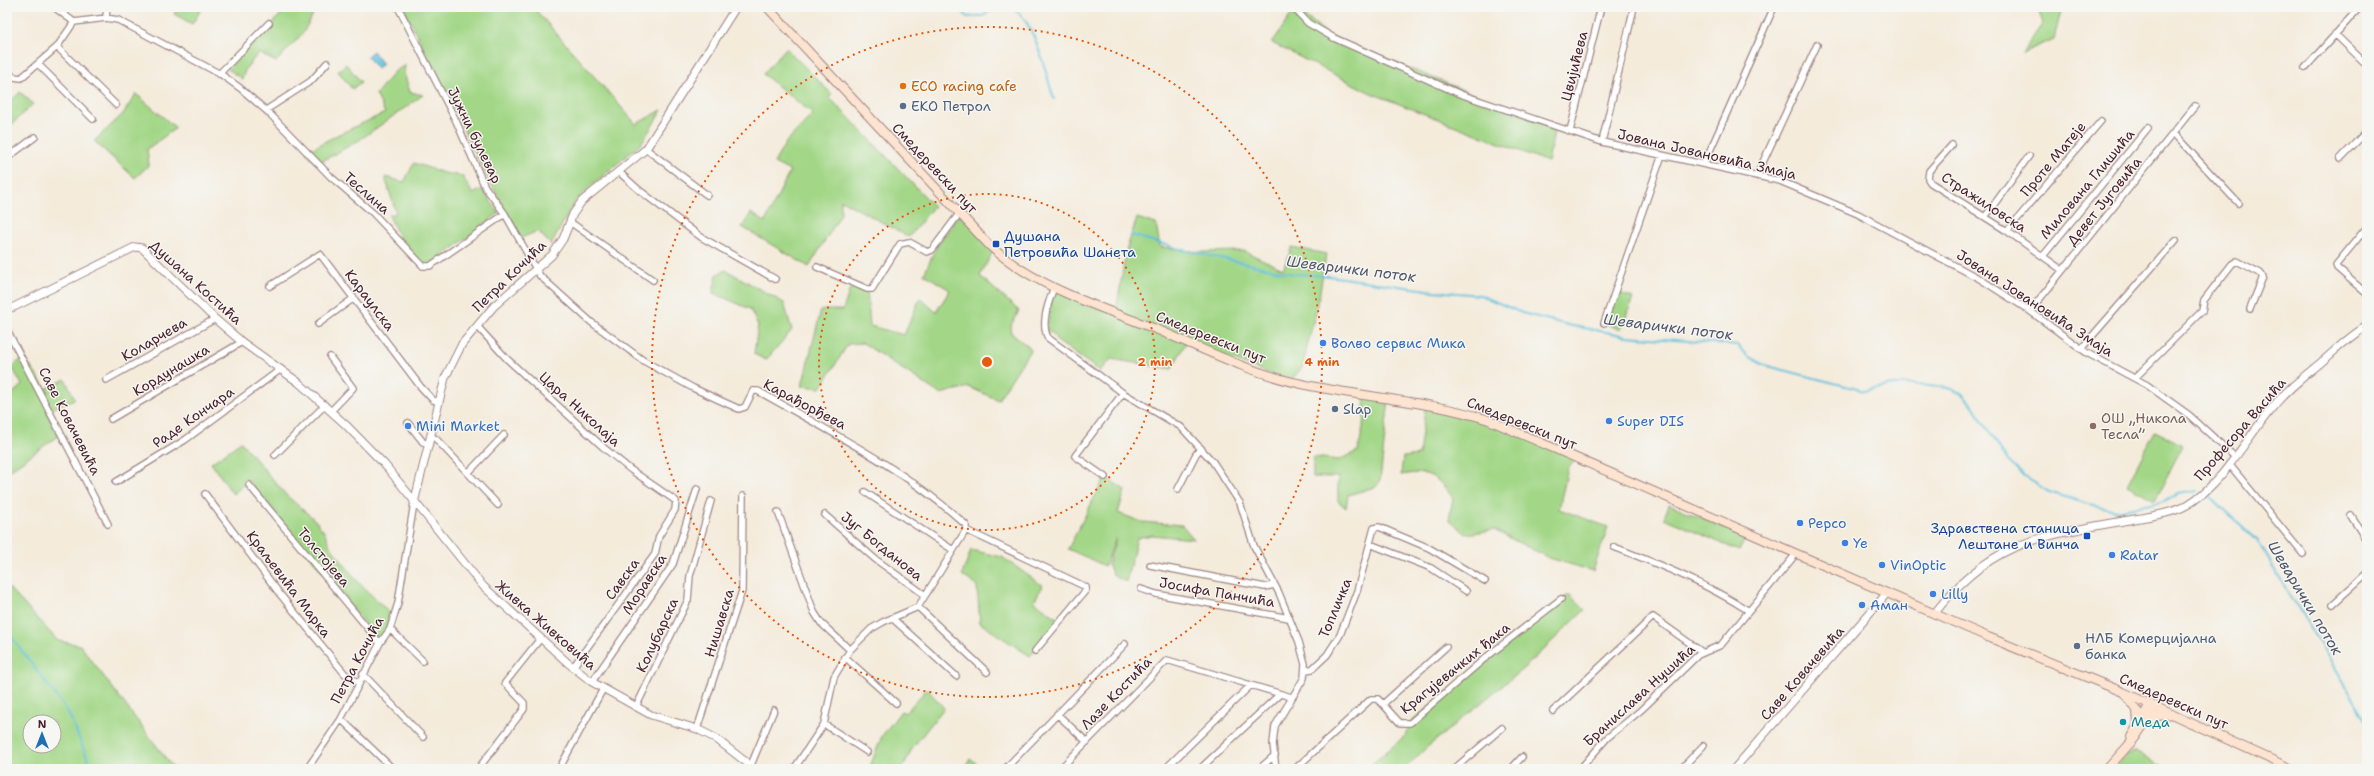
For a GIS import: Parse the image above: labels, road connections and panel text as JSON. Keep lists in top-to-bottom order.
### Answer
{
  "streets": {
    "main road": ["Смедеревски пут"],
    "street": [
      "Цвијићева",
      "Јужни булевар",
      "Јована Јовановића Змаја",
      "Проте Матеје",
      "Милована Глишића",
      "Теслина",
      "Девет Југовића",
      "Стражиловска",
      "Петра Кочића",
      "Душана Костића",
      "Караулска",
      "Коларчева",
      "Кордунашка",
      "Карађорђева",
      "Цара Николаја",
      "Раде Кончара",
      "Саве Ковачевића",
      "Професора Васића",
      "Југ Богданова",
      "Толстојева",
      "Савска",
      "Краљевића Марка",
      "Моравска",
      "Јосифа Панчића",
      "Топличка",
      "Нишавска",
      "Живка Живковића",
      "Колубарска",
      "Крагујевачких ђака",
      "Лазе Костића",
      "Бранислава Нушића"
    ]
  },
  "crossings": [
    ["Цвијићева", "Јована Јовановића Змаја"],
    ["Јужни булевар", "Теслина"],
    ["Јужни булевар", "Петра Кочића"],
    ["Јужни булевар", "Карађорђева"],
    ["Јована Јовановића Змаја", "Девет Југовића"],
    ["Јована Јовановића Змаја", "Професора Васића"],
    ["Проте Матеје", "Стражиловска"],
    ["Смедеревски пут", "Саве Ковачевића"],
    ["Смедеревски пут", "Професора Васића"],
    ["Смедеревски пут", "Бранислава Нушића"],
    ["Милована Глишића", "Стражиловска"],
    ["Девет Југовића", "Стражиловска"],
    ["Петра Кочића", "Душана Костића"],
    ["Петра Кочића", "Караулска"],
    ["Петра Кочића", "Карађорђева"],
    ["Петра Кочића", "Цара Николаја"],
    ["Петра Кочића", "Толстојева"],
    ["Петра Кочића", "Краљевића Марка"],
    ["Петра Кочића", "Живка Живковића"],
    ["Душана Костића", "Коларчева"],
    ["Душана Костића", "Кордунашка"],
    ["Душана Костића", "Раде Кончара"],
    ["Душана Костића", "Живка Живковића"],
    ["Цара Николаја", "Савска"],
    ["Савска", "Живка Живковића"],
    ["Моравска", "Живка Живковића"],
    ["Нишавска", "Живка Живковића"],
    ["Живка Живковића", "Колубарска"]
  ],
  "water": ["Шеварички поток"],
  "places": {
    "other": [
      "ECO racing cafe",
      "ЕКО Петрол",
      "Волво сервис Мика",
      "Slap",
      "Super DIS",
      "Mini Market",
      "ОШ „Никола Тесла”",
      "Pepco",
      "Ye",
      "Ratar",
      "VinOptic",
      "Lilly",
      "Аман",
      "НЛБ Комерцијална банка",
      "Меда"
    ],
    "transit": ["Душана Петровића Шанета", "Здравствена станица Лештане и Винча"]
  },
  "north": "top",
  "rings": ["2 min", "4 min"]
}
